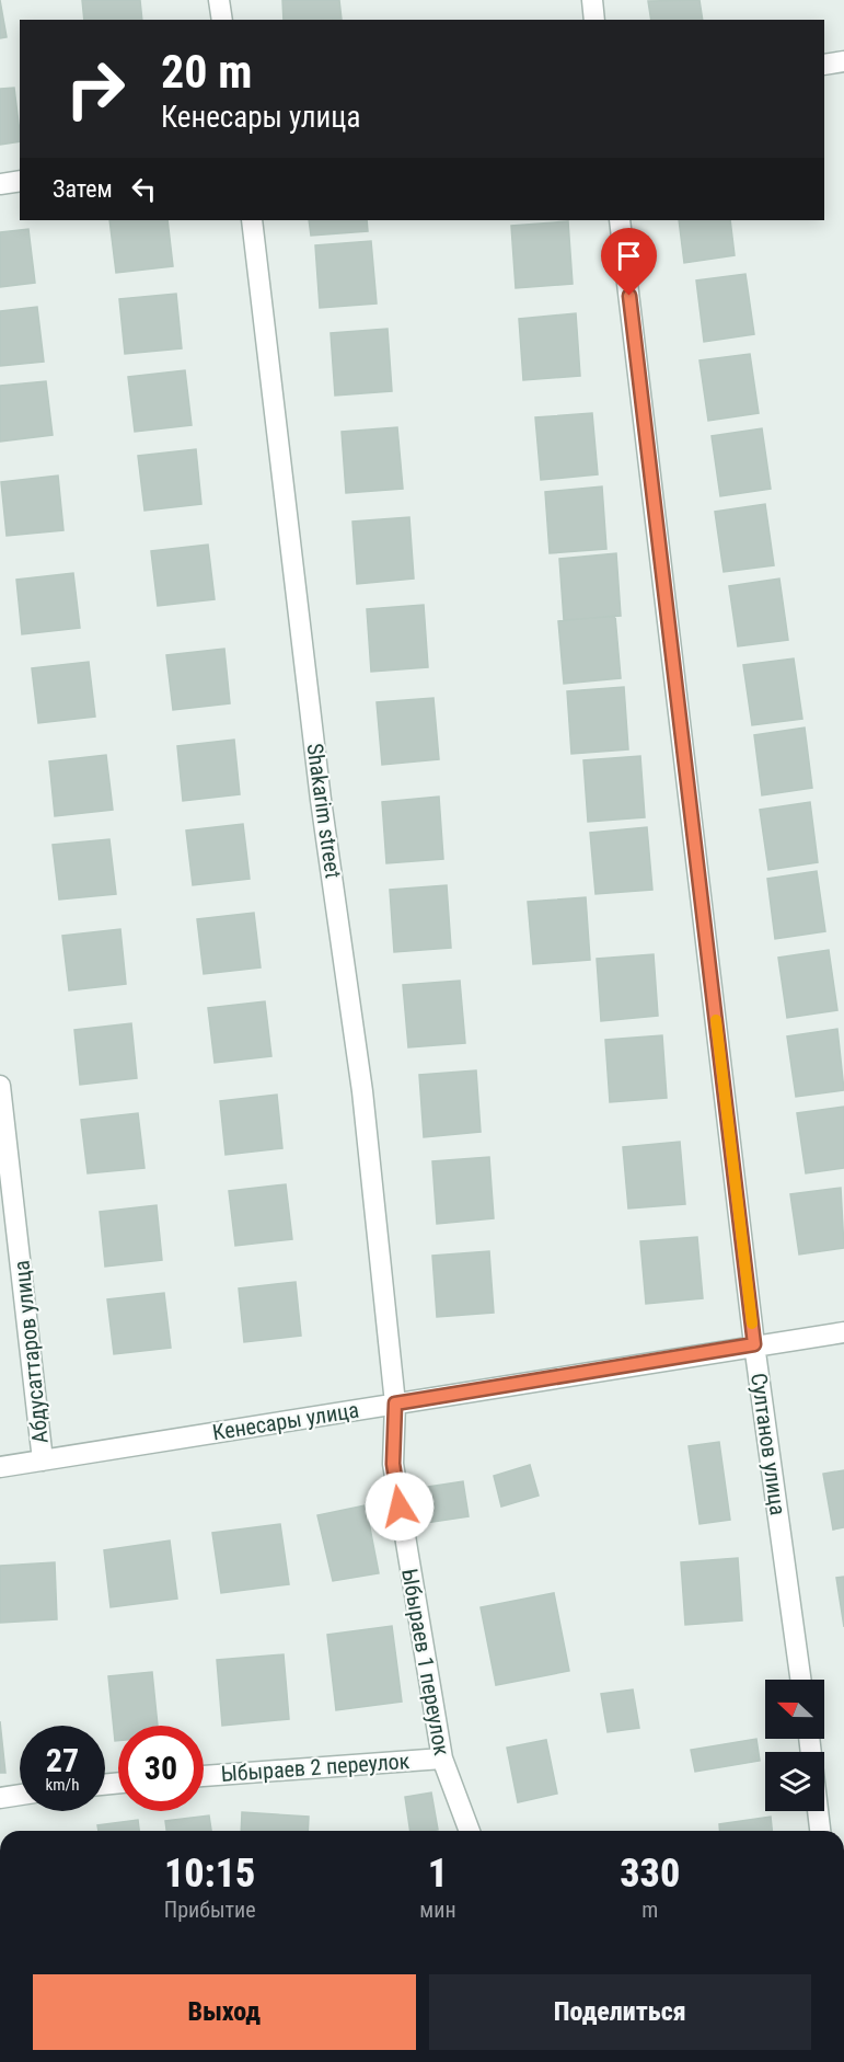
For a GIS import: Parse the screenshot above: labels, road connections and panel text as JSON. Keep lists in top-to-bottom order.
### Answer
{
  "streets": {
    "street": [
      "Shakarim street",
      "Абдусаттаров улица",
      "Кенесары улица",
      "Султанов улица",
      "Ыбыраев 1 переулок",
      "Ыбыраев 2 переулок"
    ]
  },
  "crossings": [
    ["Shakarim street", "Кенесары улица"],
    ["Shakarim street", "Ыбыраев 1 переулок"],
    ["Абдусаттаров улица", "Кенесары улица"],
    ["Кенесары улица", "Султанов улица"],
    ["Кенесары улица", "Ыбыраев 1 переулок"],
    ["Ыбыраев 1 переулок", "Ыбыраев 2 переулок"]
  ],
  "north": "left",
  "page": {
    "turn": ["20 m", "Кенесары улица"],
    "then": "Затем",
    "speed": "27 km/h",
    "limit": "30",
    "eta": [
      "10:15",
      "Прибытие",
      "1",
      "мин",
      "330",
      "m"
    ],
    "buttons": ["Выход", "Поделиться"]
  }
}
